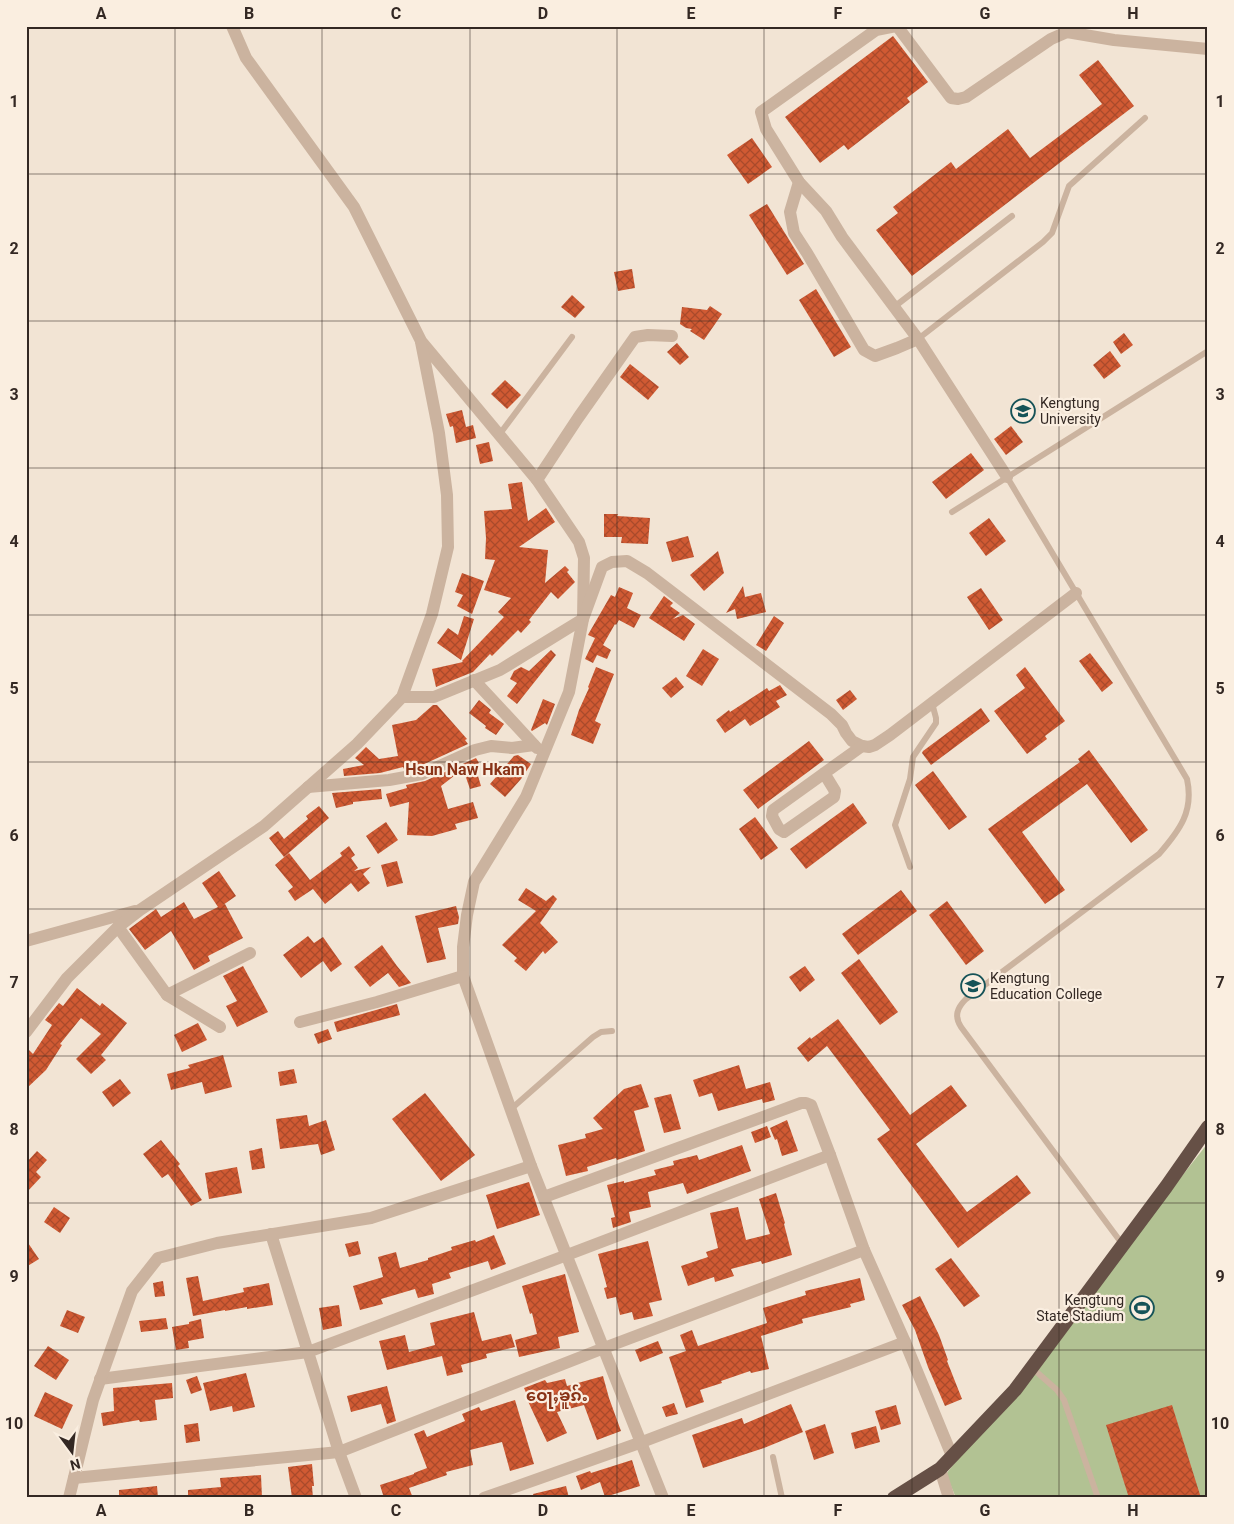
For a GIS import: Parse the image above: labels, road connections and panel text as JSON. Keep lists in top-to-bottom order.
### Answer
{
  "districts": ["Hsun Naw Hkam", "ဝေႃႇၶူၵ်ႉ"],
  "places": {
    "school or university": ["Kengtung University", "Kengtung Education College"],
    "sports": ["Kengtung State Stadium"]
  },
  "north": "bottom",
  "grid": {
    "columns": [
      "A",
      "B",
      "C",
      "D",
      "E",
      "F",
      "G",
      "H"
    ],
    "rows": [
      "1",
      "2",
      "3",
      "4",
      "5",
      "6",
      "7",
      "8",
      "9",
      "10"
    ]
  }
}
